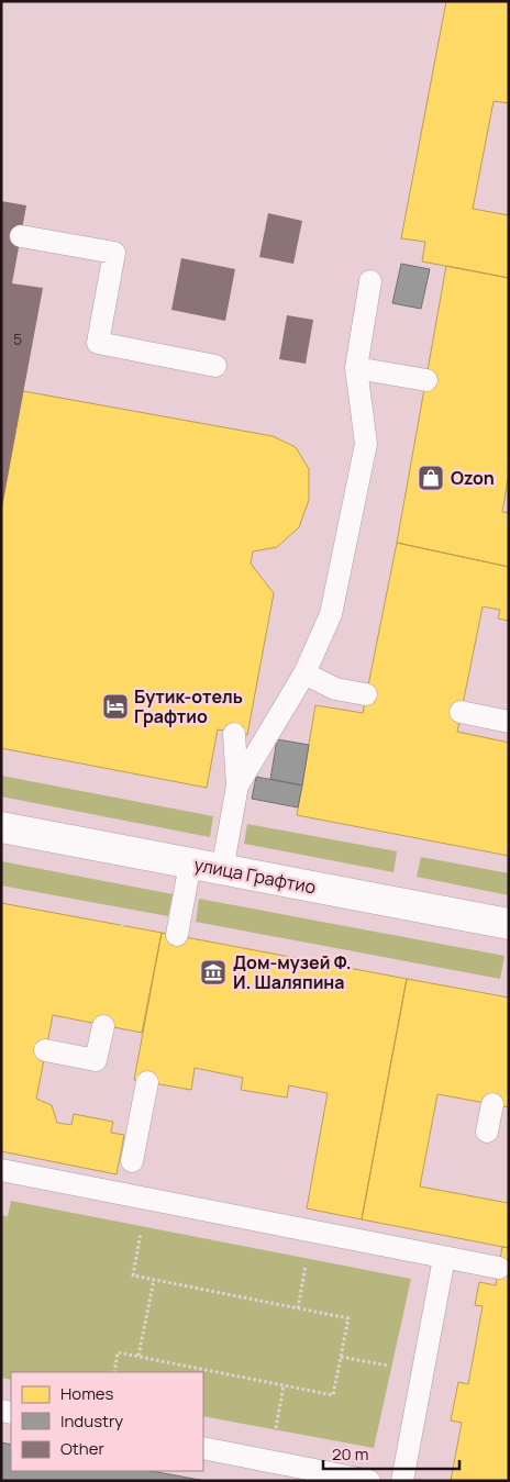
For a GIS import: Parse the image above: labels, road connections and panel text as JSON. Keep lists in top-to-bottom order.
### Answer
{
  "streets": {
    "street": ["улица Графтио"]
  },
  "places": {
    "shop": ["Ozon"],
    "hotel": ["Бутик-отель Графтио"],
    "museum": ["Дом-музей Ф. И. Шаляпина"]
  },
  "house_numbers": ["5"],
  "legend": ["Homes", "Industry", "Other"],
  "scale_bar": "20 m"
}
